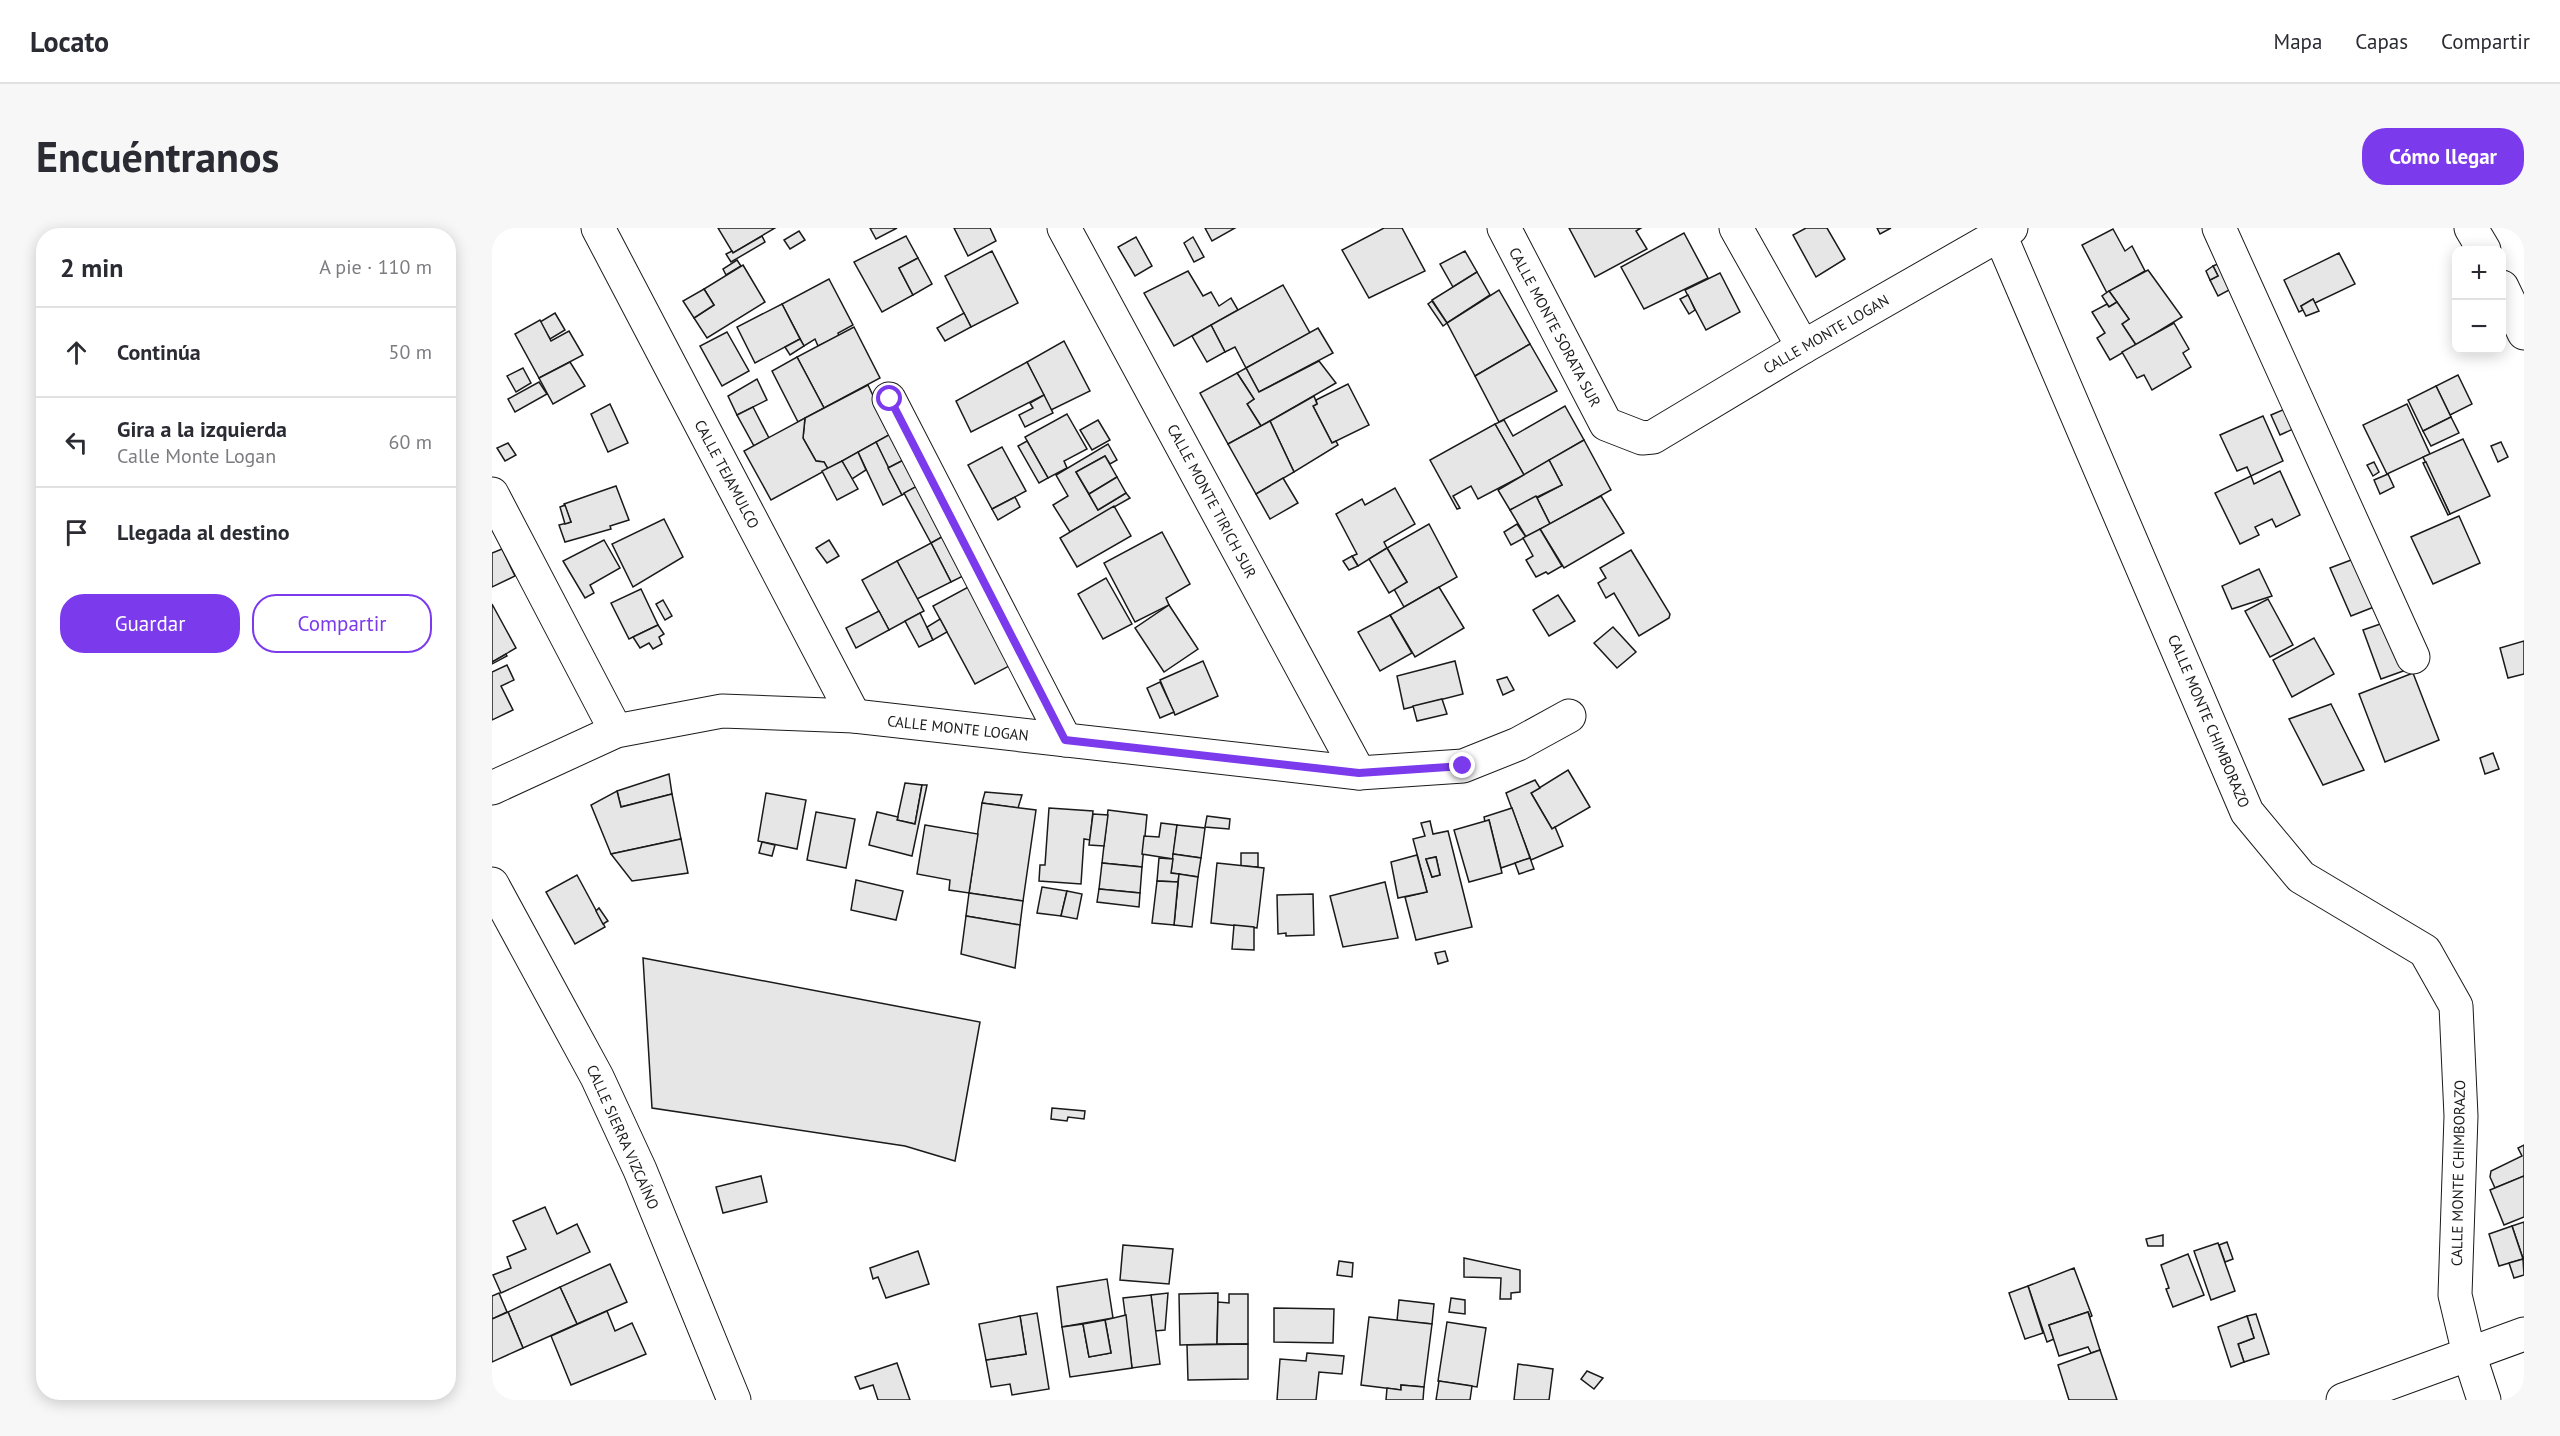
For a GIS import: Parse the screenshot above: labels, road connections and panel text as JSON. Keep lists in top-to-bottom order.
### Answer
{
  "streets": {
    "street": [
      "CALLE MONTE SORATA SUR",
      "CALLE MONTE LOGAN",
      "CALLE TEJAMULCO",
      "CALLE MONTE TIRICH SUR",
      "CALLE MONTE CHIMBORAZO",
      "CALLE SIERRA VIZCAÍNO"
    ]
  },
  "crossings": [
    ["CALLE MONTE SORATA SUR", "CALLE MONTE LOGAN"],
    ["CALLE MONTE LOGAN", "CALLE TEJAMULCO"],
    ["CALLE MONTE LOGAN", "CALLE MONTE TIRICH SUR"],
    ["CALLE MONTE LOGAN", "CALLE MONTE CHIMBORAZO"]
  ],
  "page": {
    "header": "Locato",
    "nav": ["Mapa", "Capas", "Compartir"],
    "buttons": [
      "Cómo llegar",
      ["Guardar", "Compartir"]
    ],
    "title": "Encuéntranos",
    "heading": ["2 min", "A pie · 110 m"],
    "map_buttons": ["+", "−"],
    "list": [
      ["Continúa", "50 m"],
      ["Gira a la izquierda", "Calle Monte Logan", "60 m"],
      "Llegada al destino"
    ]
  }
}
